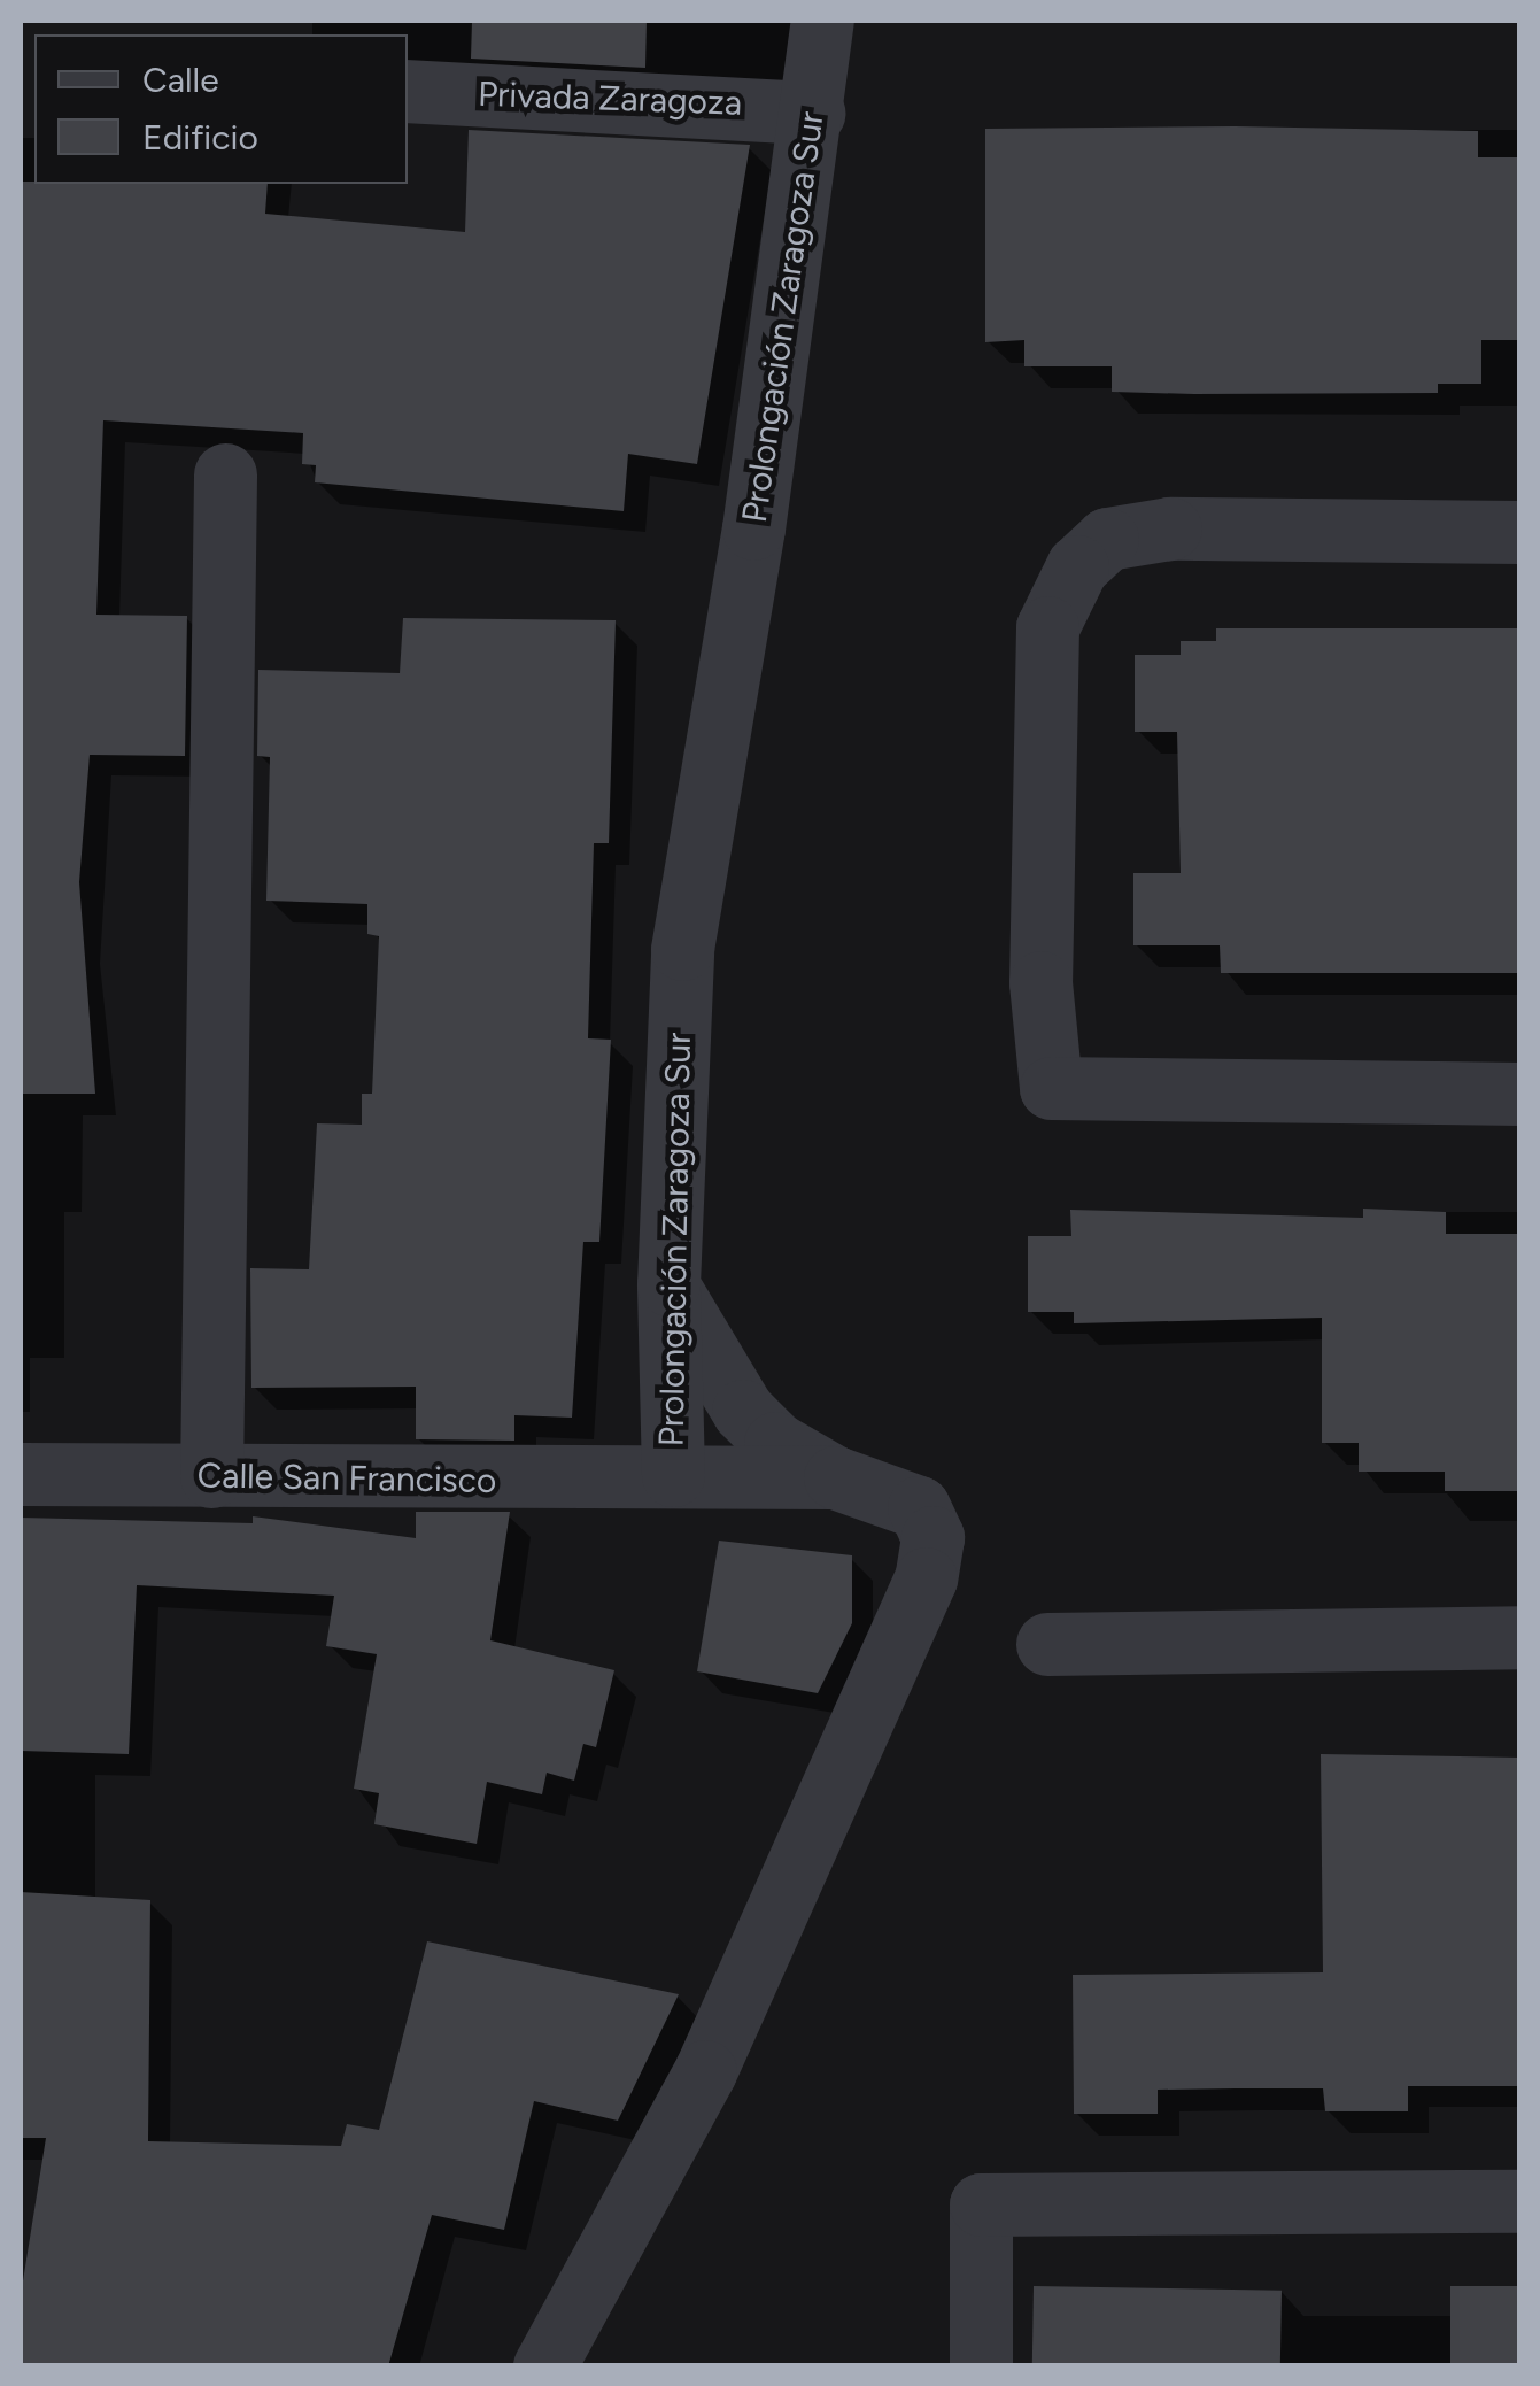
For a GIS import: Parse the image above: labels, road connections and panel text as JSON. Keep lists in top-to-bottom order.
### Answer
{
  "streets": {
    "street": ["Privada Zaragoza", "Prolongación Zaragoza Sur", "Calle San Francisco"]
  },
  "crossings": [
    ["Privada Zaragoza", "Prolongación Zaragoza Sur"],
    ["Prolongación Zaragoza Sur", "Calle San Francisco"]
  ],
  "legend": ["Calle", "Edificio"]
}
